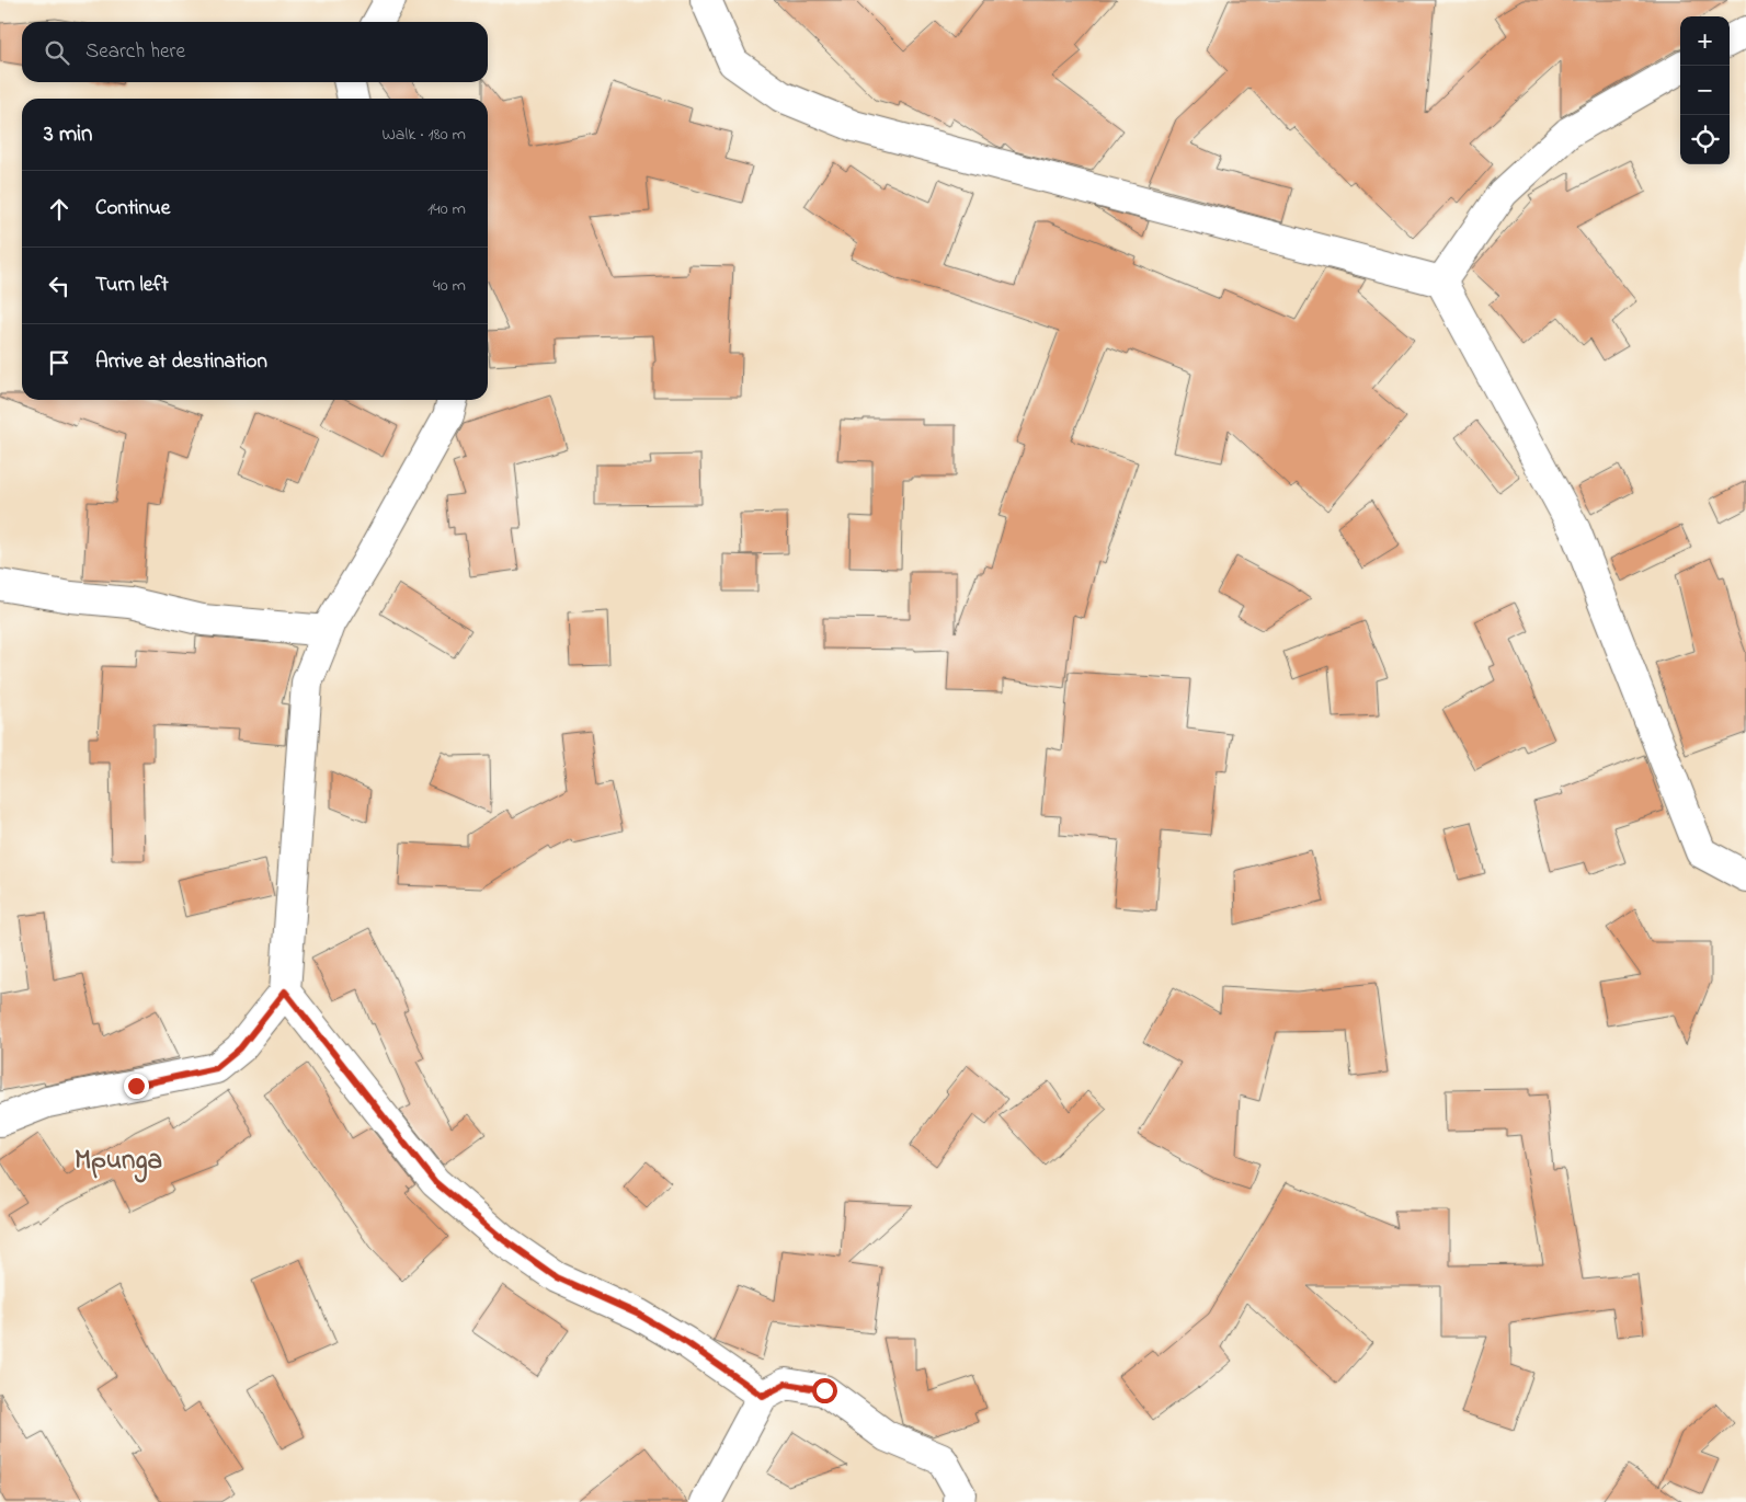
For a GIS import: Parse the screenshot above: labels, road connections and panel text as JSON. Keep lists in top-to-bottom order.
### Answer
{
  "districts": ["Mpunga"],
  "page": {
    "map_buttons": ["+", "−"],
    "search": "Search here",
    "heading": ["3 min", "Walk · 180 m"],
    "list": [
      ["Continue", "140 m"],
      ["Turn left", "40 m"],
      "Arrive at destination"
    ]
  }
}
